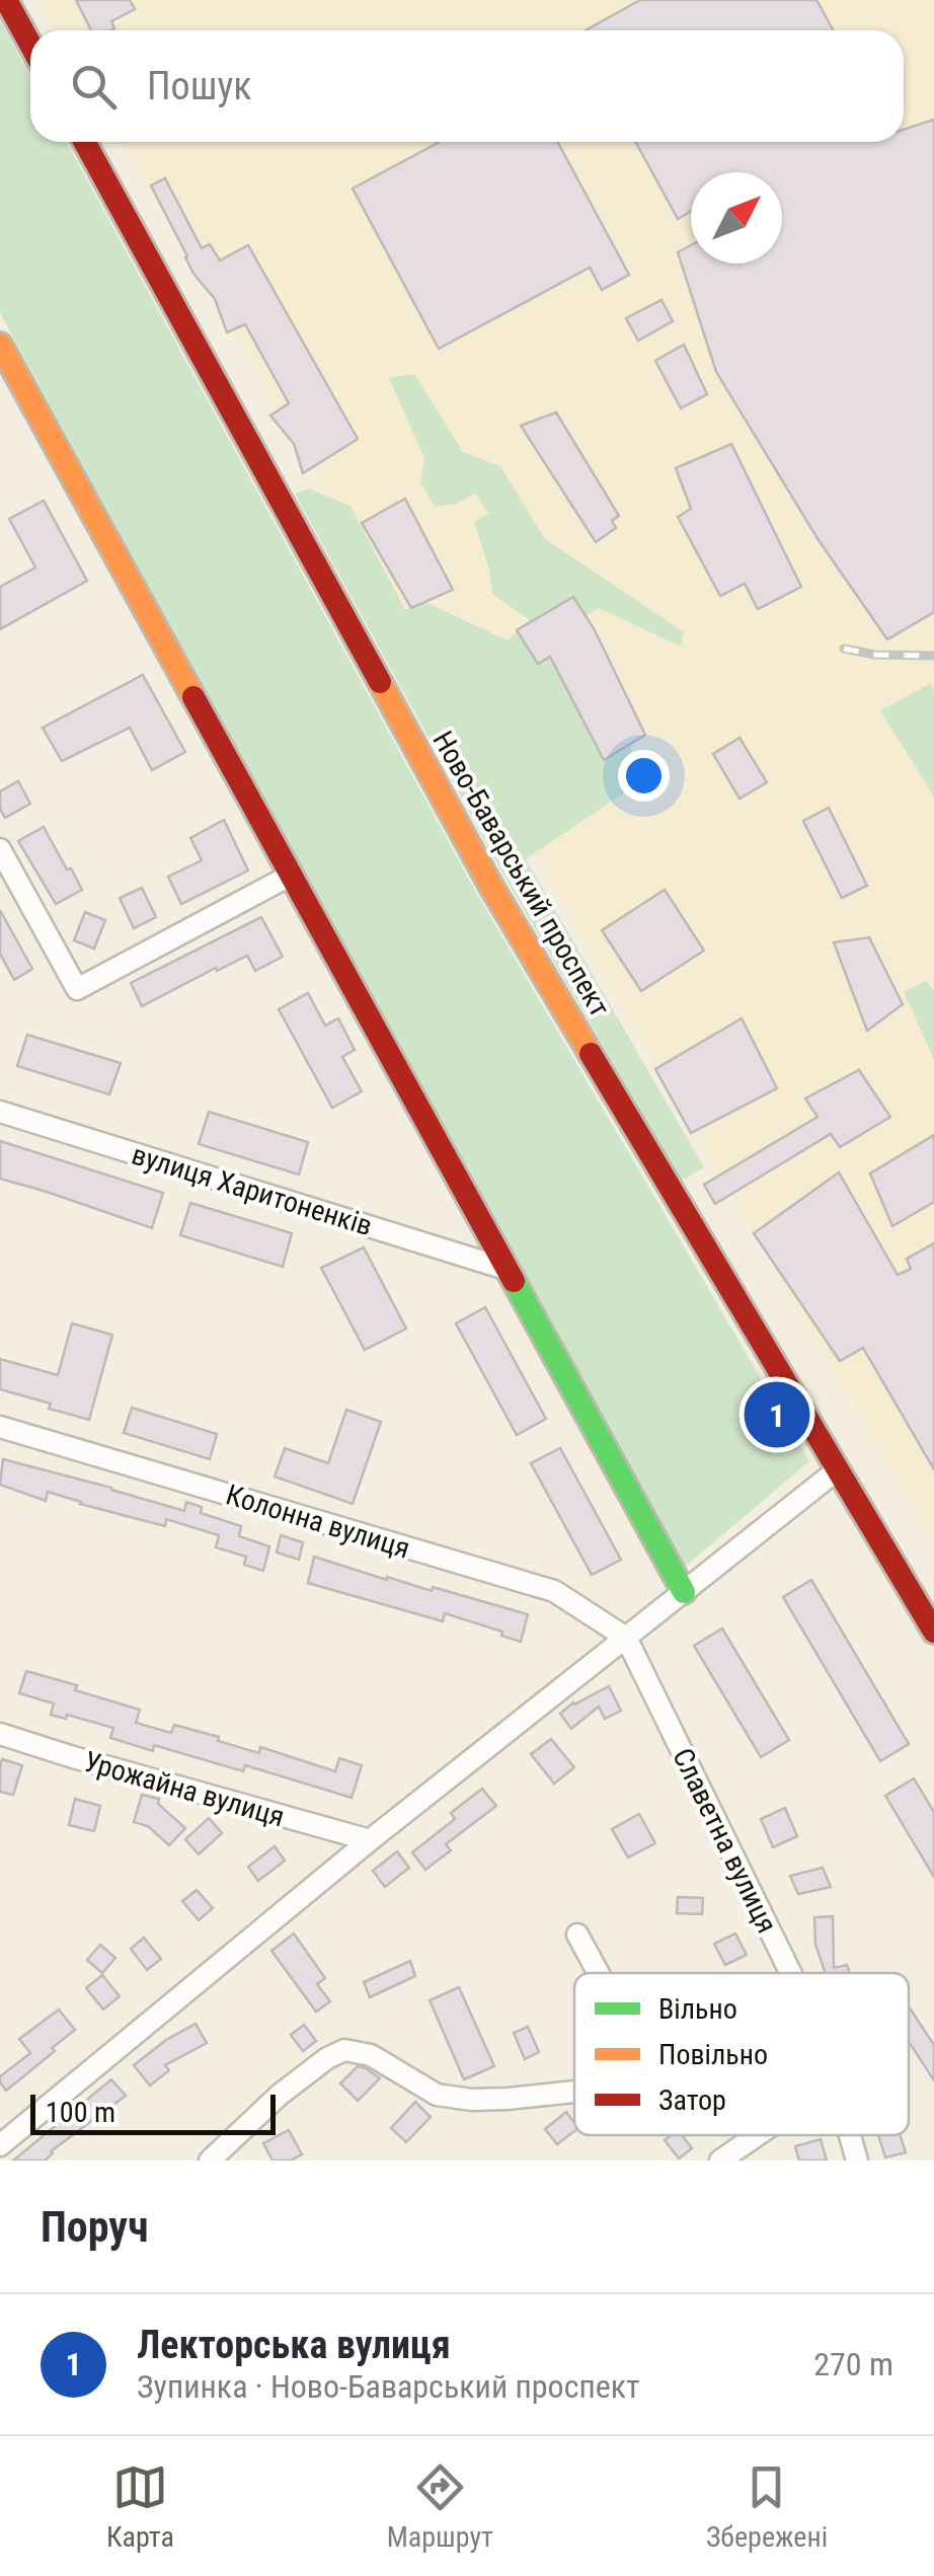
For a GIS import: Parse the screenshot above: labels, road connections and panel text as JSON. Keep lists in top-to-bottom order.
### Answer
{
  "streets": {
    "main road": ["Ново-Баварський проспект"],
    "street": [
      "вулиця Харитоненків",
      "Колонна вулиця",
      "Урожайна вулиця",
      "Славетна вулиця"
    ]
  },
  "crossings": [
    ["Колонна вулиця", "Славетна вулиця"]
  ],
  "legend": ["Вільно", "Повільно", "Затор"],
  "scale_bar": "100 m",
  "north": "top right",
  "page": {
    "search": "Пошук",
    "pins": "1",
    "scale": "100 m",
    "heading": "Поруч",
    "list": [
      {
        "mark": "1",
        "name": "Лекторська вулиця",
        "note": "Зупинка · Ново-Баварський проспект",
        "value": "270 m"
      }
    ],
    "nav": ["Карта", "Маршрут", "Збережені"]
  }
}
